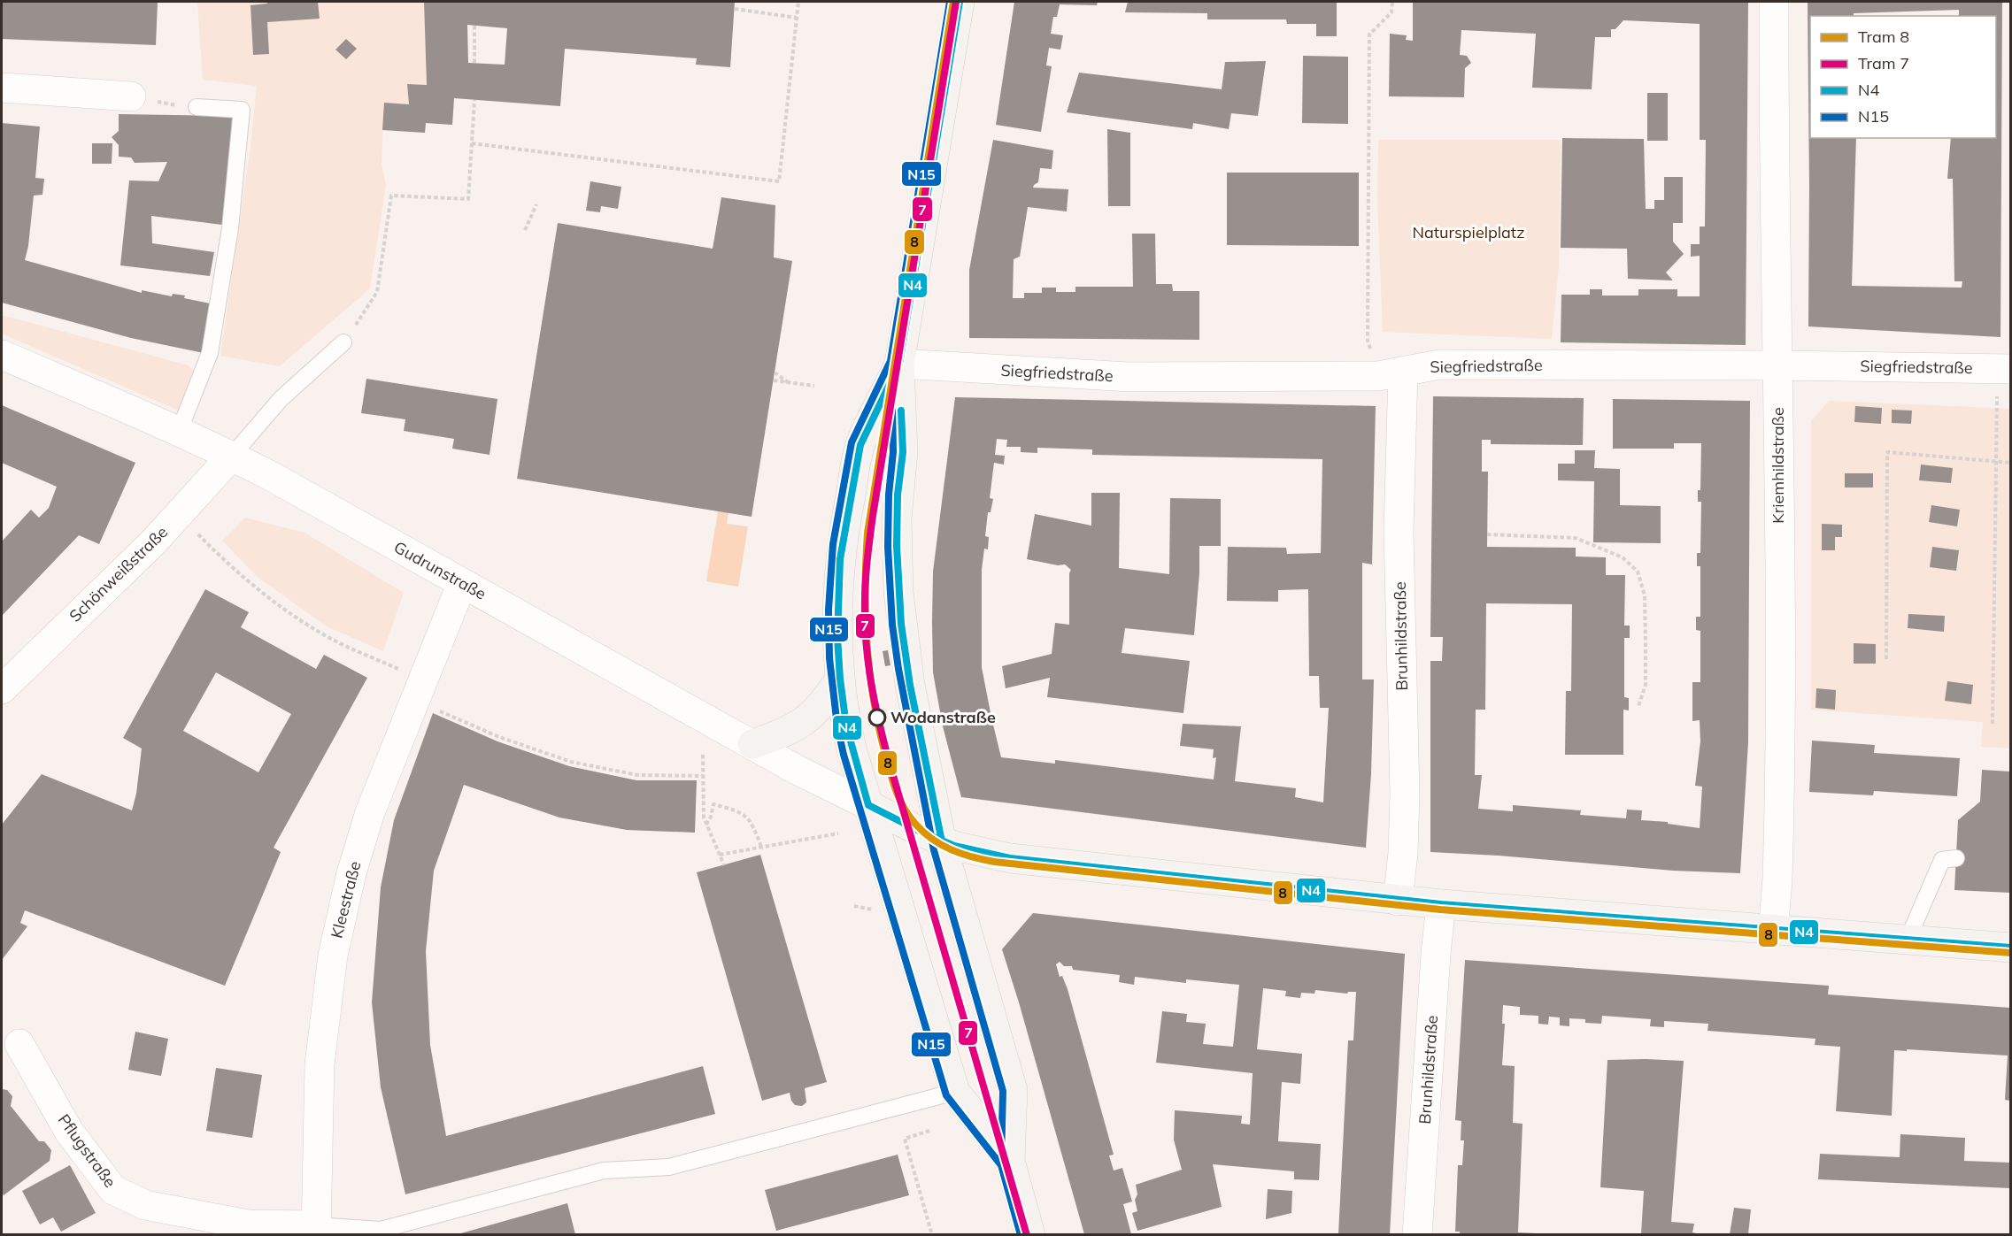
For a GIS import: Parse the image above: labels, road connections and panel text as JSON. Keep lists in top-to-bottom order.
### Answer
{
  "streets": {
    "street": [
      "Siegfriedstraße",
      "Kriemhildstraße",
      "Gudrunstraße",
      "Schönweißstraße",
      "Brunhildstraße",
      "Kleestraße",
      "Pflugstraße"
    ]
  },
  "crossings": [
    ["Siegfriedstraße", "Kriemhildstraße"],
    ["Siegfriedstraße", "Brunhildstraße"],
    ["Gudrunstraße", "Schönweißstraße"],
    ["Gudrunstraße", "Kleestraße"],
    ["Kleestraße", "Pflugstraße"]
  ],
  "parks": ["Naturspielplatz"],
  "places": ["Wodanstraße"],
  "lines": [
    "tram line 8",
    "tram line 7",
    "transit line N4",
    "transit line N15"
  ],
  "legend": [
    "Tram 8",
    "Tram 7",
    "N4",
    "N15"
  ]
}
